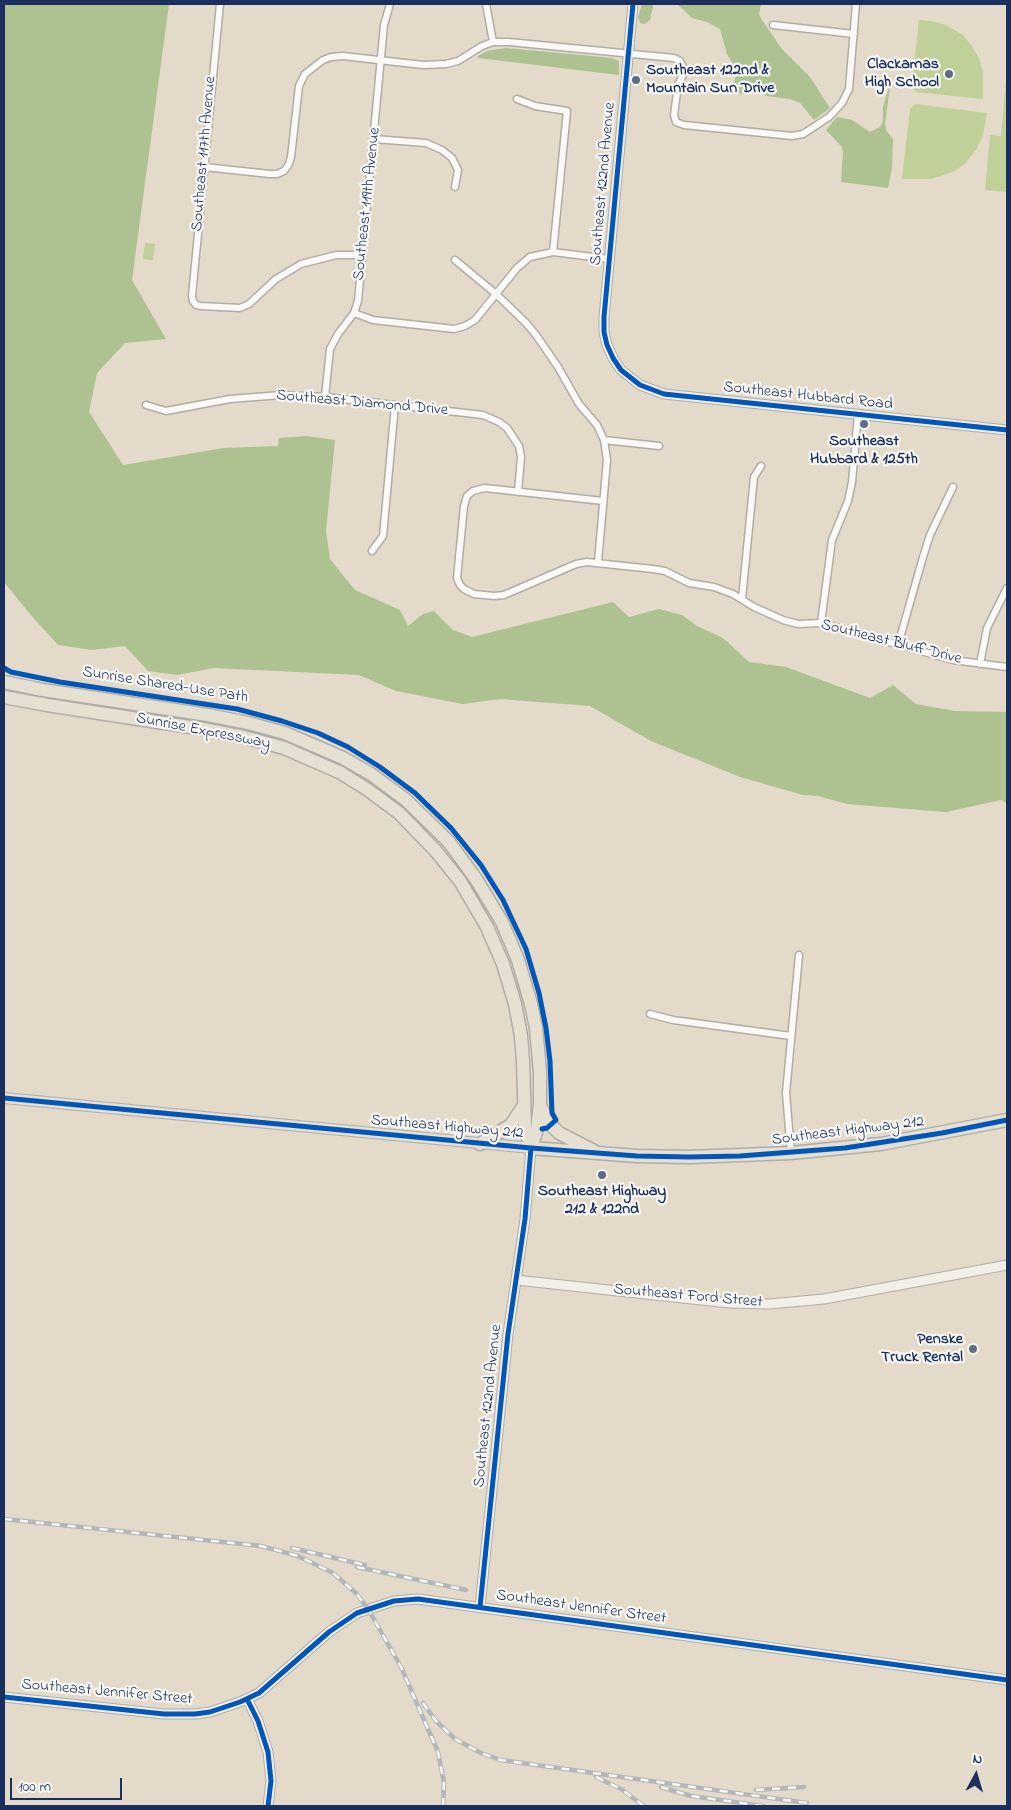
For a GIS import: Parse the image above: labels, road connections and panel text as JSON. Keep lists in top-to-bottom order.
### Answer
{
  "streets": {
    "highway": ["Sunrise Expressway", "Southeast Highway 212"],
    "main road": [
      "Southeast 122nd Avenue",
      "Southeast Hubbard Road",
      "Southeast Ford Street",
      "Southeast Jennifer Street"
    ],
    "street": [
      "Southeast 117th Avenue",
      "Southeast 119th Avenue",
      "Southeast Diamond Drive",
      "Southeast Bluff Drive"
    ],
    "cycle path": ["Sunrise Shared-Use Path"]
  },
  "crossings": [
    ["Southeast 117th Avenue", "Southeast 119th Avenue"],
    ["Southeast 122nd Avenue", "Southeast Hubbard Road"],
    ["Southeast 122nd Avenue", "Sunrise Expressway"],
    ["Southeast 122nd Avenue", "Southeast Highway 212"],
    ["Southeast 122nd Avenue", "Southeast Ford Street"],
    ["Southeast 122nd Avenue", "Southeast Jennifer Street"],
    ["Southeast 119th Avenue", "Southeast Diamond Drive"],
    ["Southeast Diamond Drive", "Southeast Bluff Drive"],
    ["Sunrise Expressway", "Southeast Highway 212"]
  ],
  "places": [
    "Clackamas High School",
    "Southeast 122nd & Mountain Sun Drive",
    "Southeast Hubbard & 125th",
    "Southeast Highway 212 & 122nd",
    "Penske Truck Rental"
  ],
  "scale_bar": "100 m",
  "north": "top"
}
